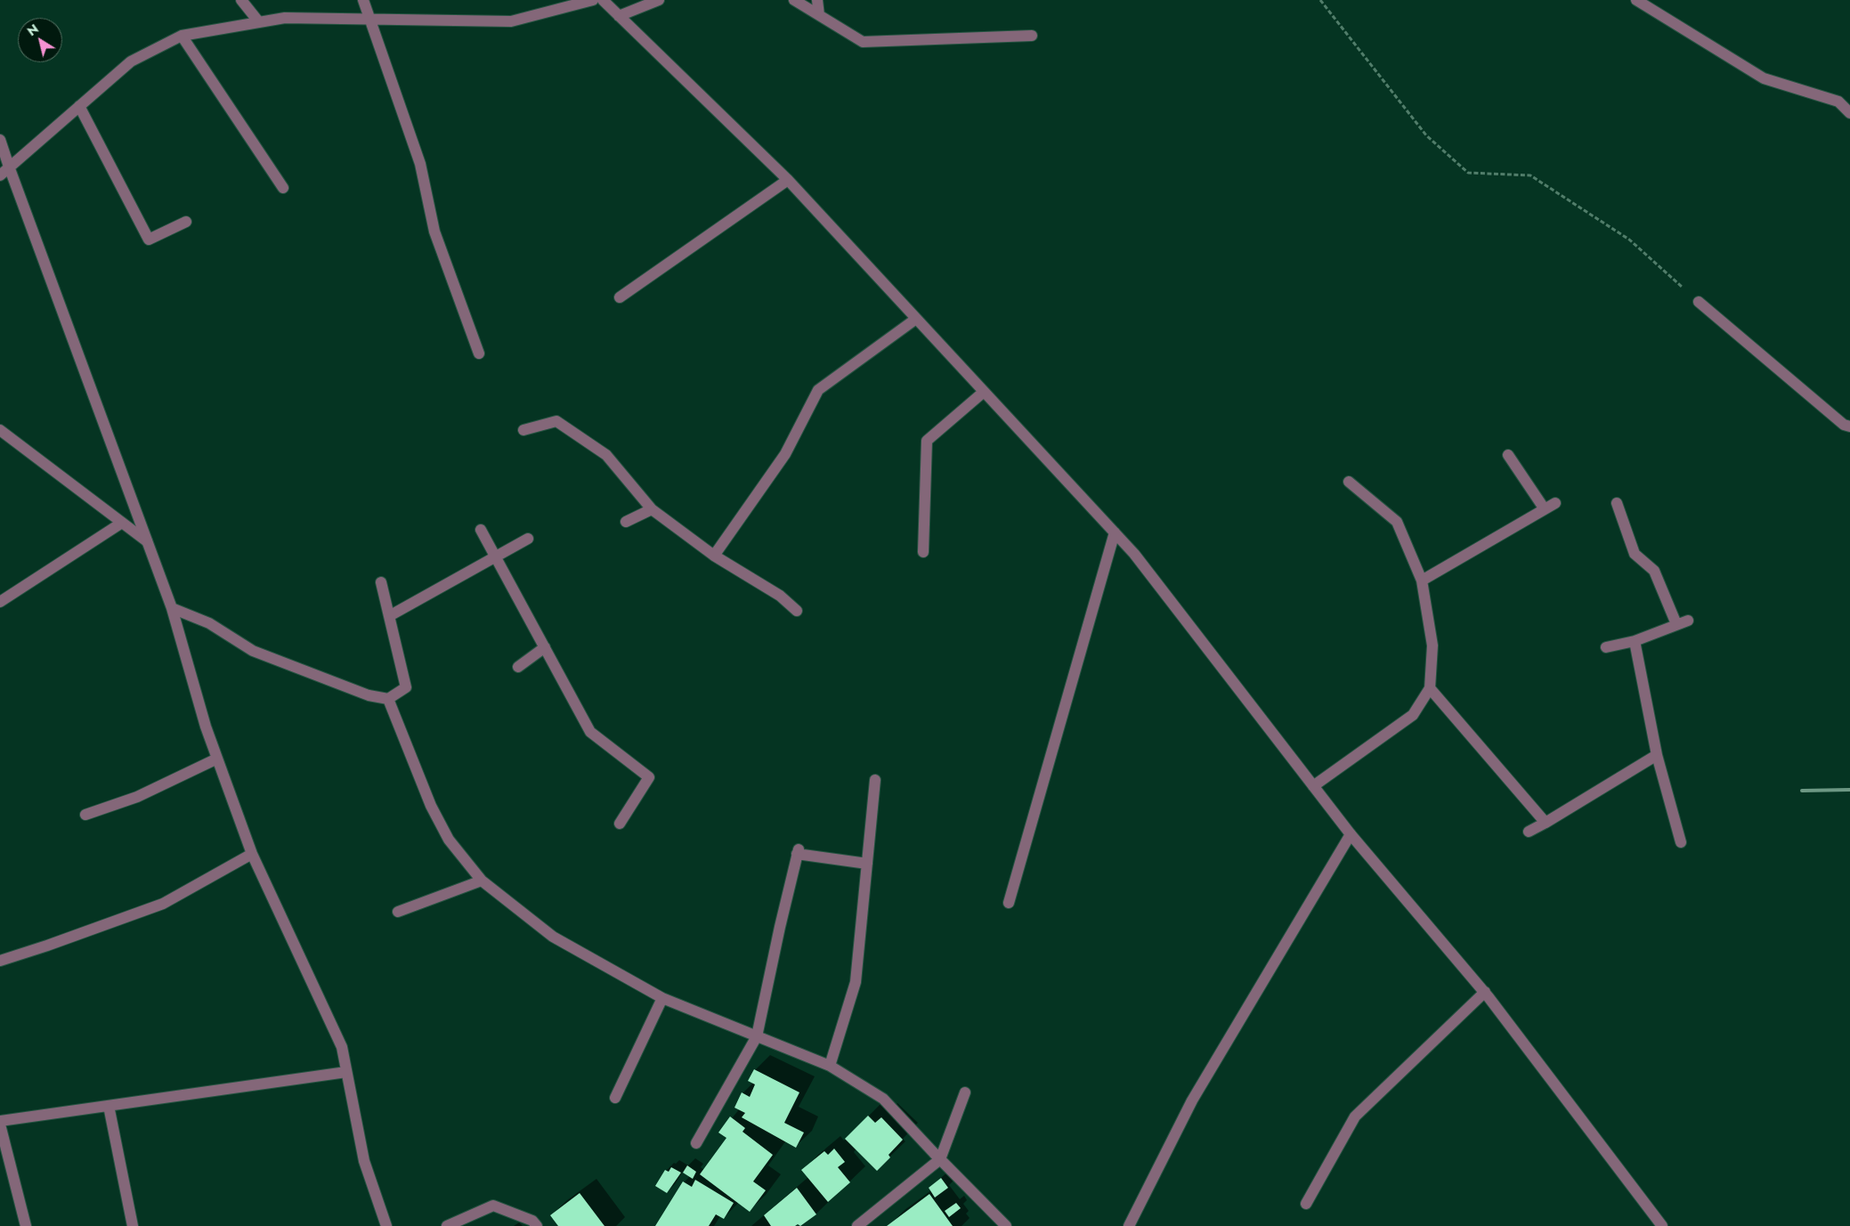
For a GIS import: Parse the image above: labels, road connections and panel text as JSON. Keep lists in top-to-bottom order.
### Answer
{
  "north": "top left"
}
